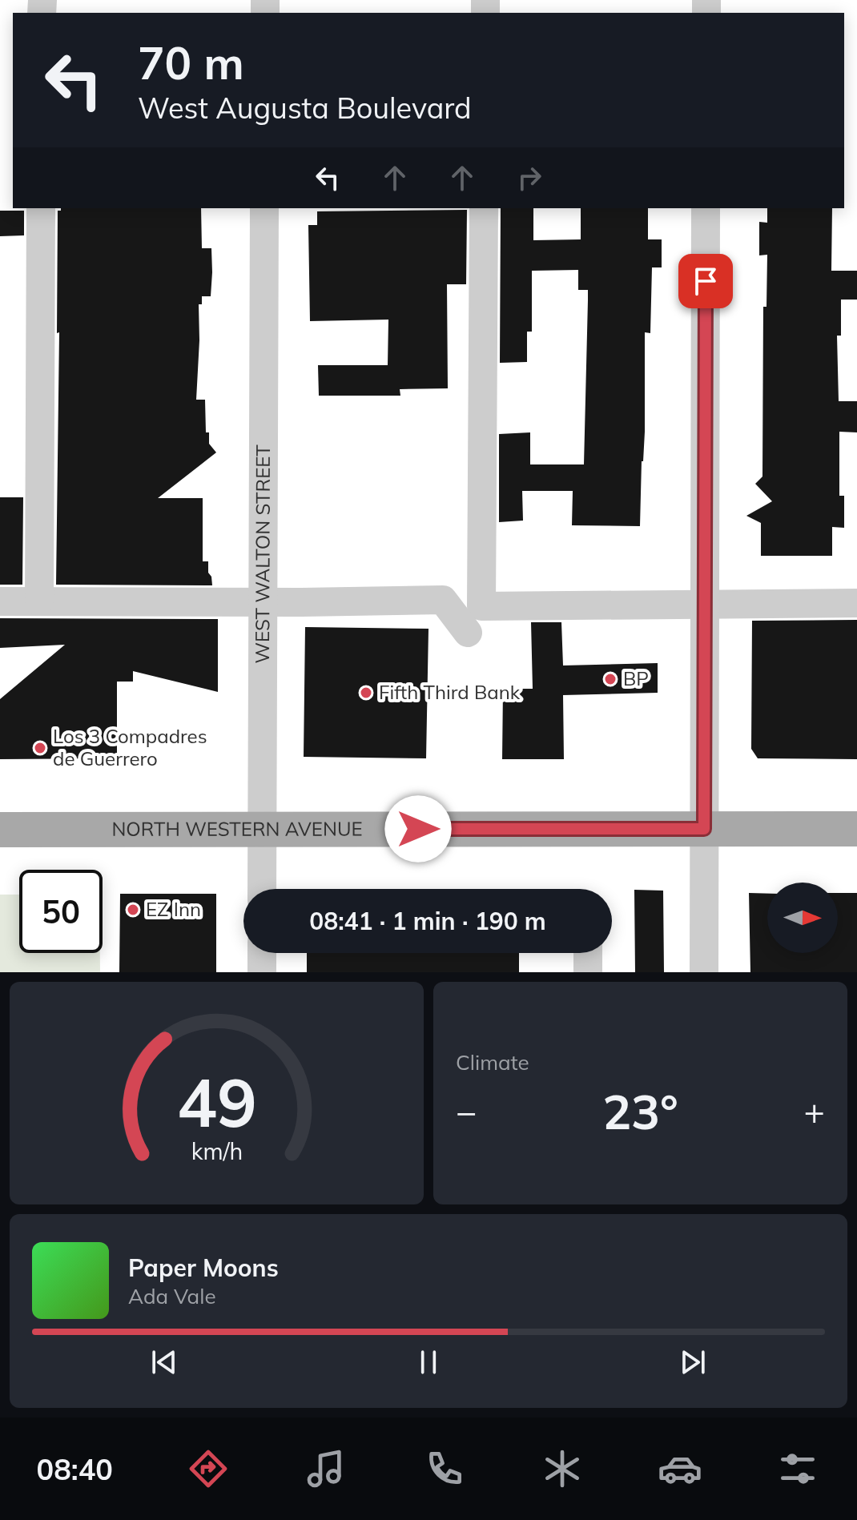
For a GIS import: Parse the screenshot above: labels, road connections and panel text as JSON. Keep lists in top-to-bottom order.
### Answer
{
  "streets": {
    "main road": ["NORTH WESTERN AVENUE"],
    "street": ["WEST WALTON STREET"]
  },
  "crossings": [
    ["WEST WALTON STREET", "NORTH WESTERN AVENUE"]
  ],
  "places": [
    "BP",
    "Fifth Third Bank",
    "Los 3 Compadres de Guerrero",
    "EZ Inn"
  ],
  "north": "right",
  "page": {
    "turn": ["70 m", "West Augusta Boulevard"],
    "limit": "50",
    "trip": "08:41 · 1 min · 190 m",
    "tile": "Climate",
    "heat": ["−", "23°", "+"],
    "song": ["Paper Moons", "Ada Vale"],
    "tabs": "08:40",
    "gauge": ["49", "km/h"]
  }
}
